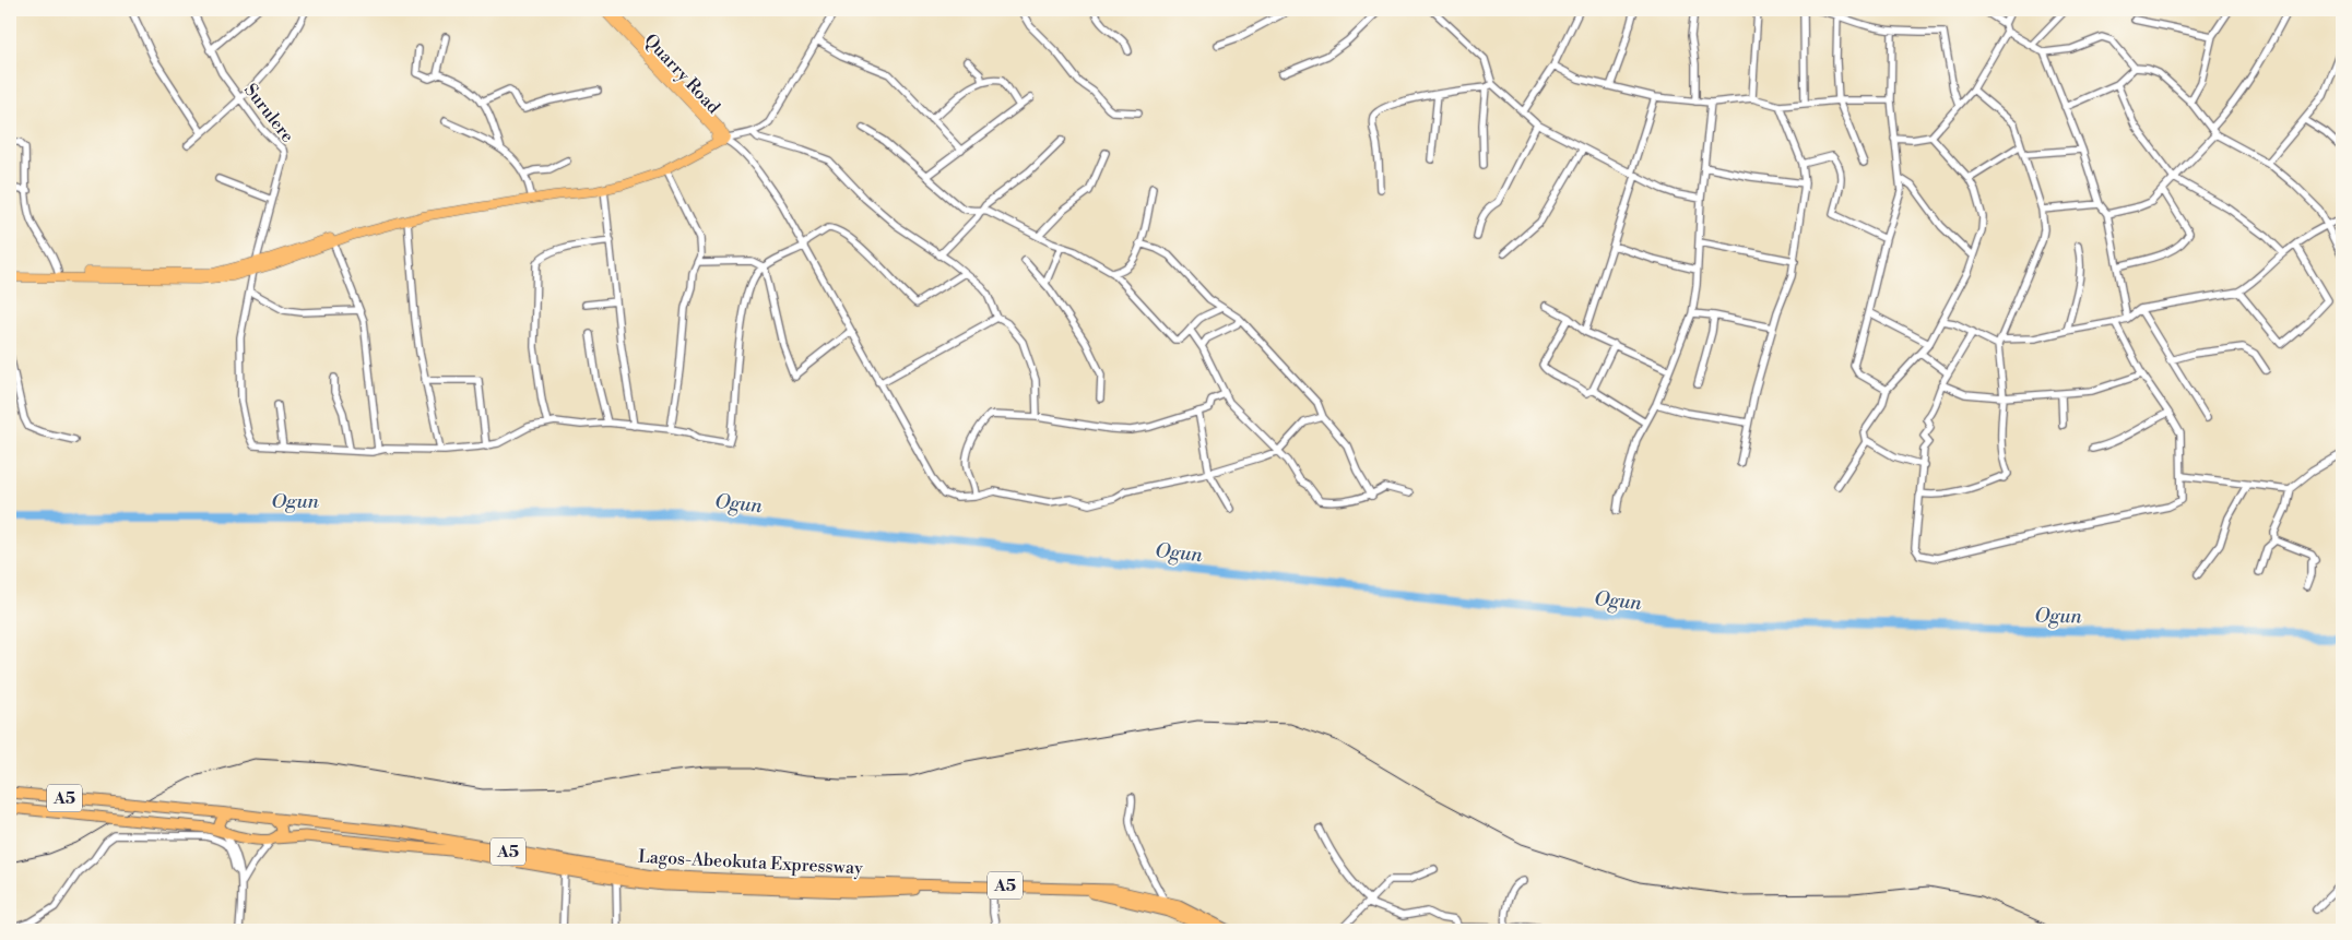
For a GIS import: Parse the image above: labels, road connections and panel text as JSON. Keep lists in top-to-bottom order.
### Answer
{
  "streets": {
    "highway": ["A5", "Lagos-Abeokuta Expressway"],
    "main road": ["Quarry Road"],
    "street": ["Surulere"]
  },
  "crossings": [
    ["A5", "Lagos-Abeokuta Expressway"]
  ],
  "water": ["Ogun"]
}
